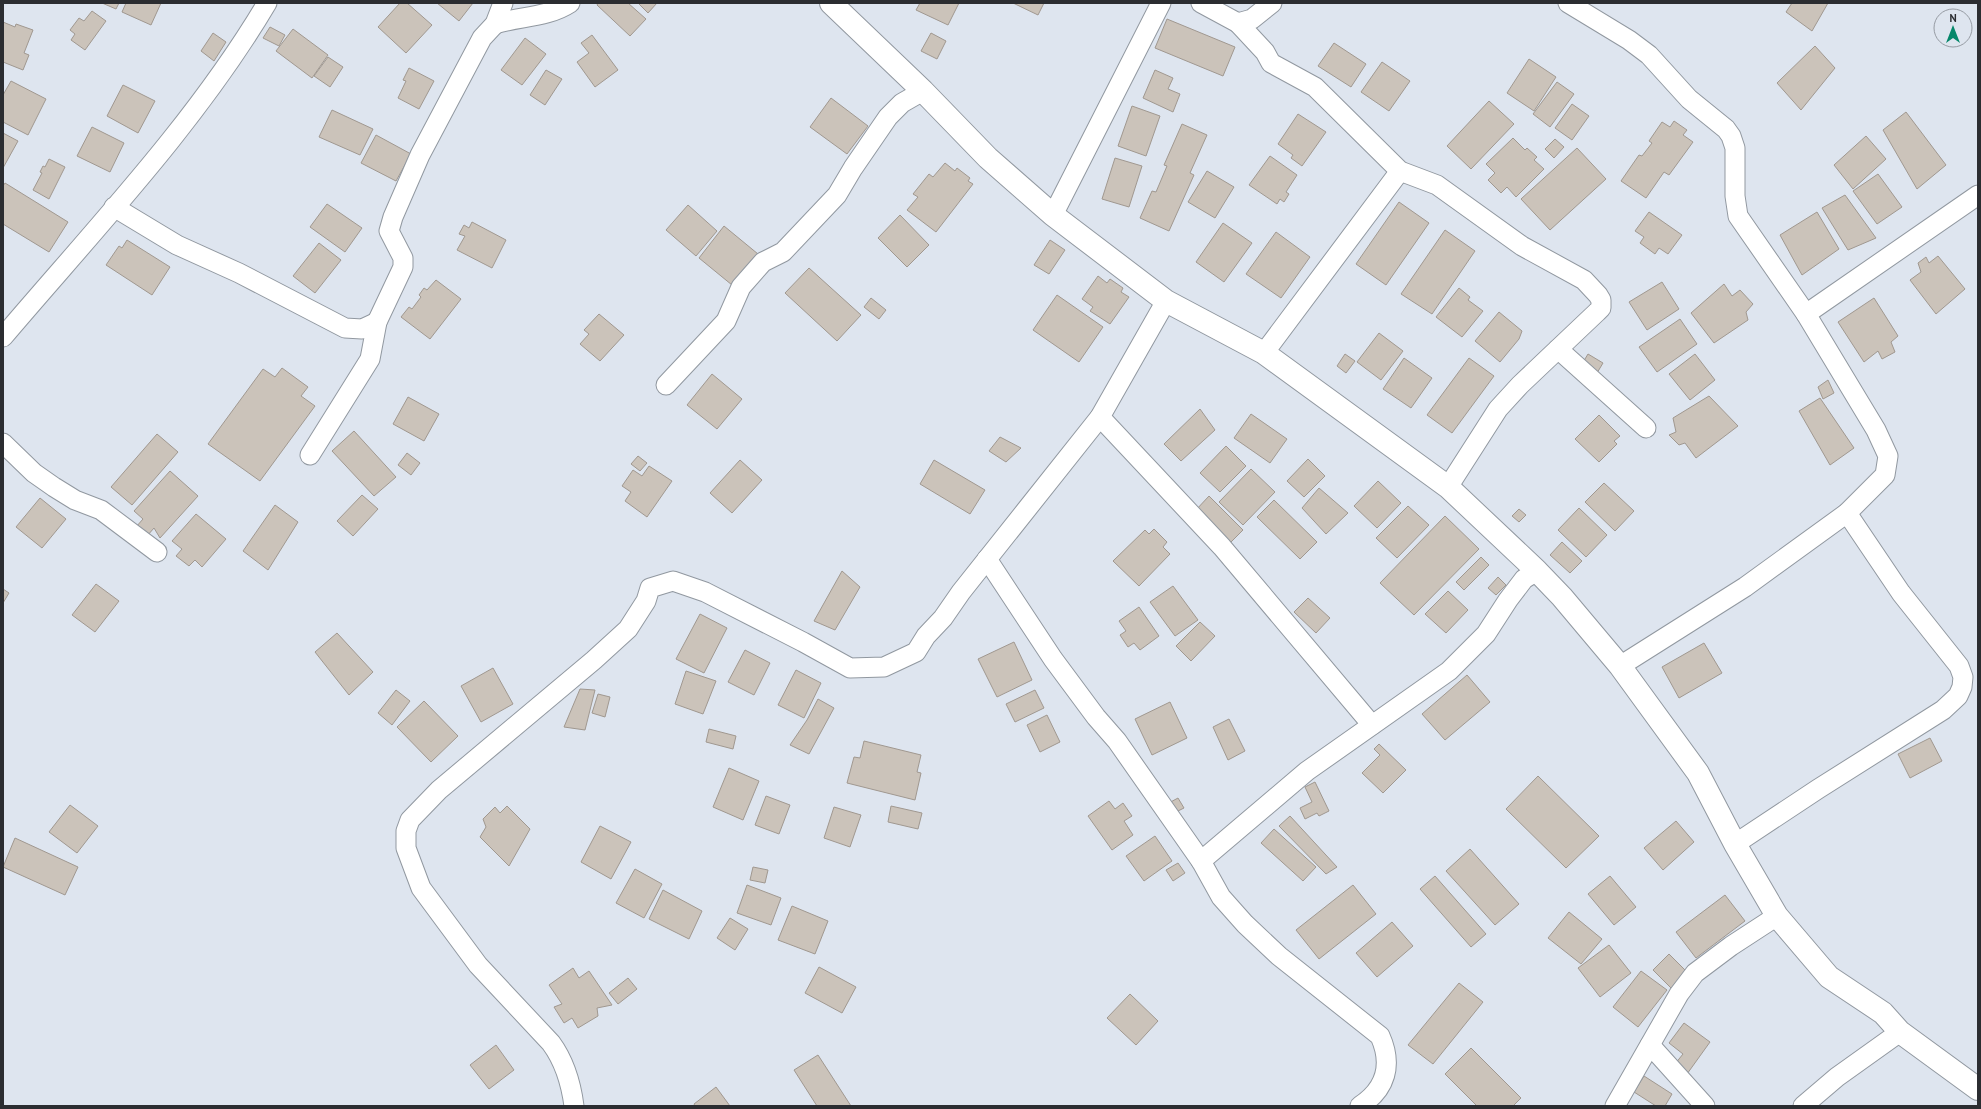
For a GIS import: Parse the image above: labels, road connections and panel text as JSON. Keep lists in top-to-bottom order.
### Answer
{
  "north": "top"
}
